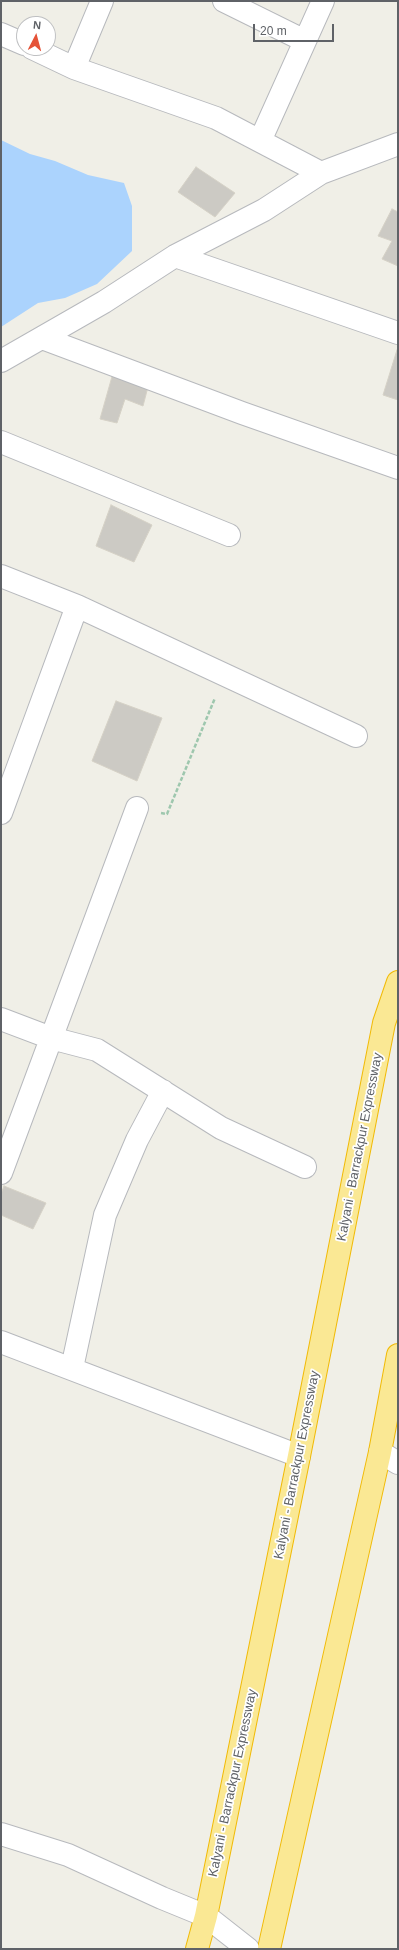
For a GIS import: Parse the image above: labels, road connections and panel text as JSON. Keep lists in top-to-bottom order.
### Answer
{
  "streets": {
    "highway": ["Kalyani - Barrackpur Expressway"]
  },
  "scale_bar": "20 m",
  "north": "top"
}
